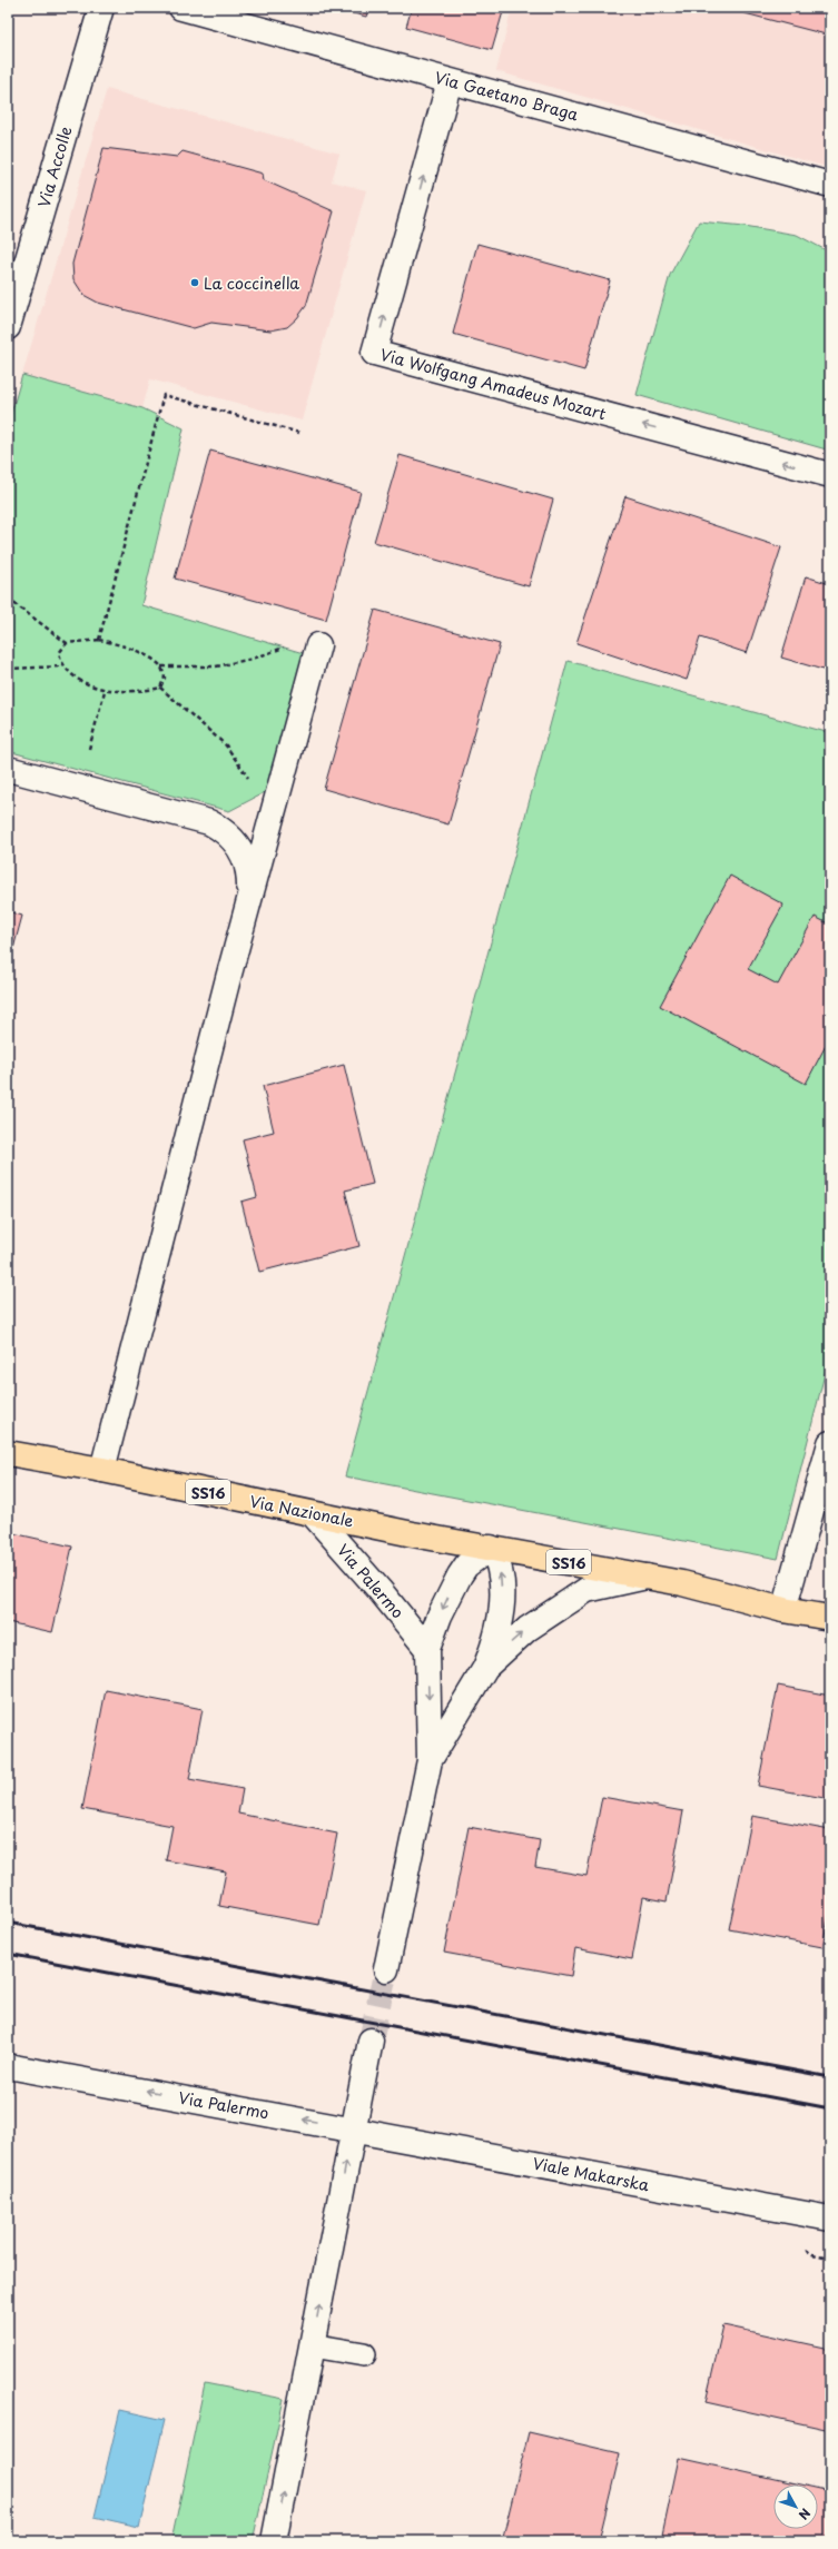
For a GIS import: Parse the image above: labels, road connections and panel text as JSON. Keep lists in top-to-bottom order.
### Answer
{
  "streets": {
    "main road": ["SS16", "Via Nazionale"],
    "street": [
      "Via Gaetano Braga",
      "Via Accolle",
      "Via Wolfgang Amadeus Mozart",
      "Via Palermo",
      "Viale Makarska"
    ]
  },
  "crossings": [
    ["Via Gaetano Braga", "Via Wolfgang Amadeus Mozart"],
    ["SS16", "Via Nazionale"],
    ["Via Nazionale", "Via Palermo"],
    ["Via Palermo", "Viale Makarska"]
  ],
  "one_way": ["Via Palermo"],
  "places": ["La coccinella"],
  "north": "bottom right"
}
